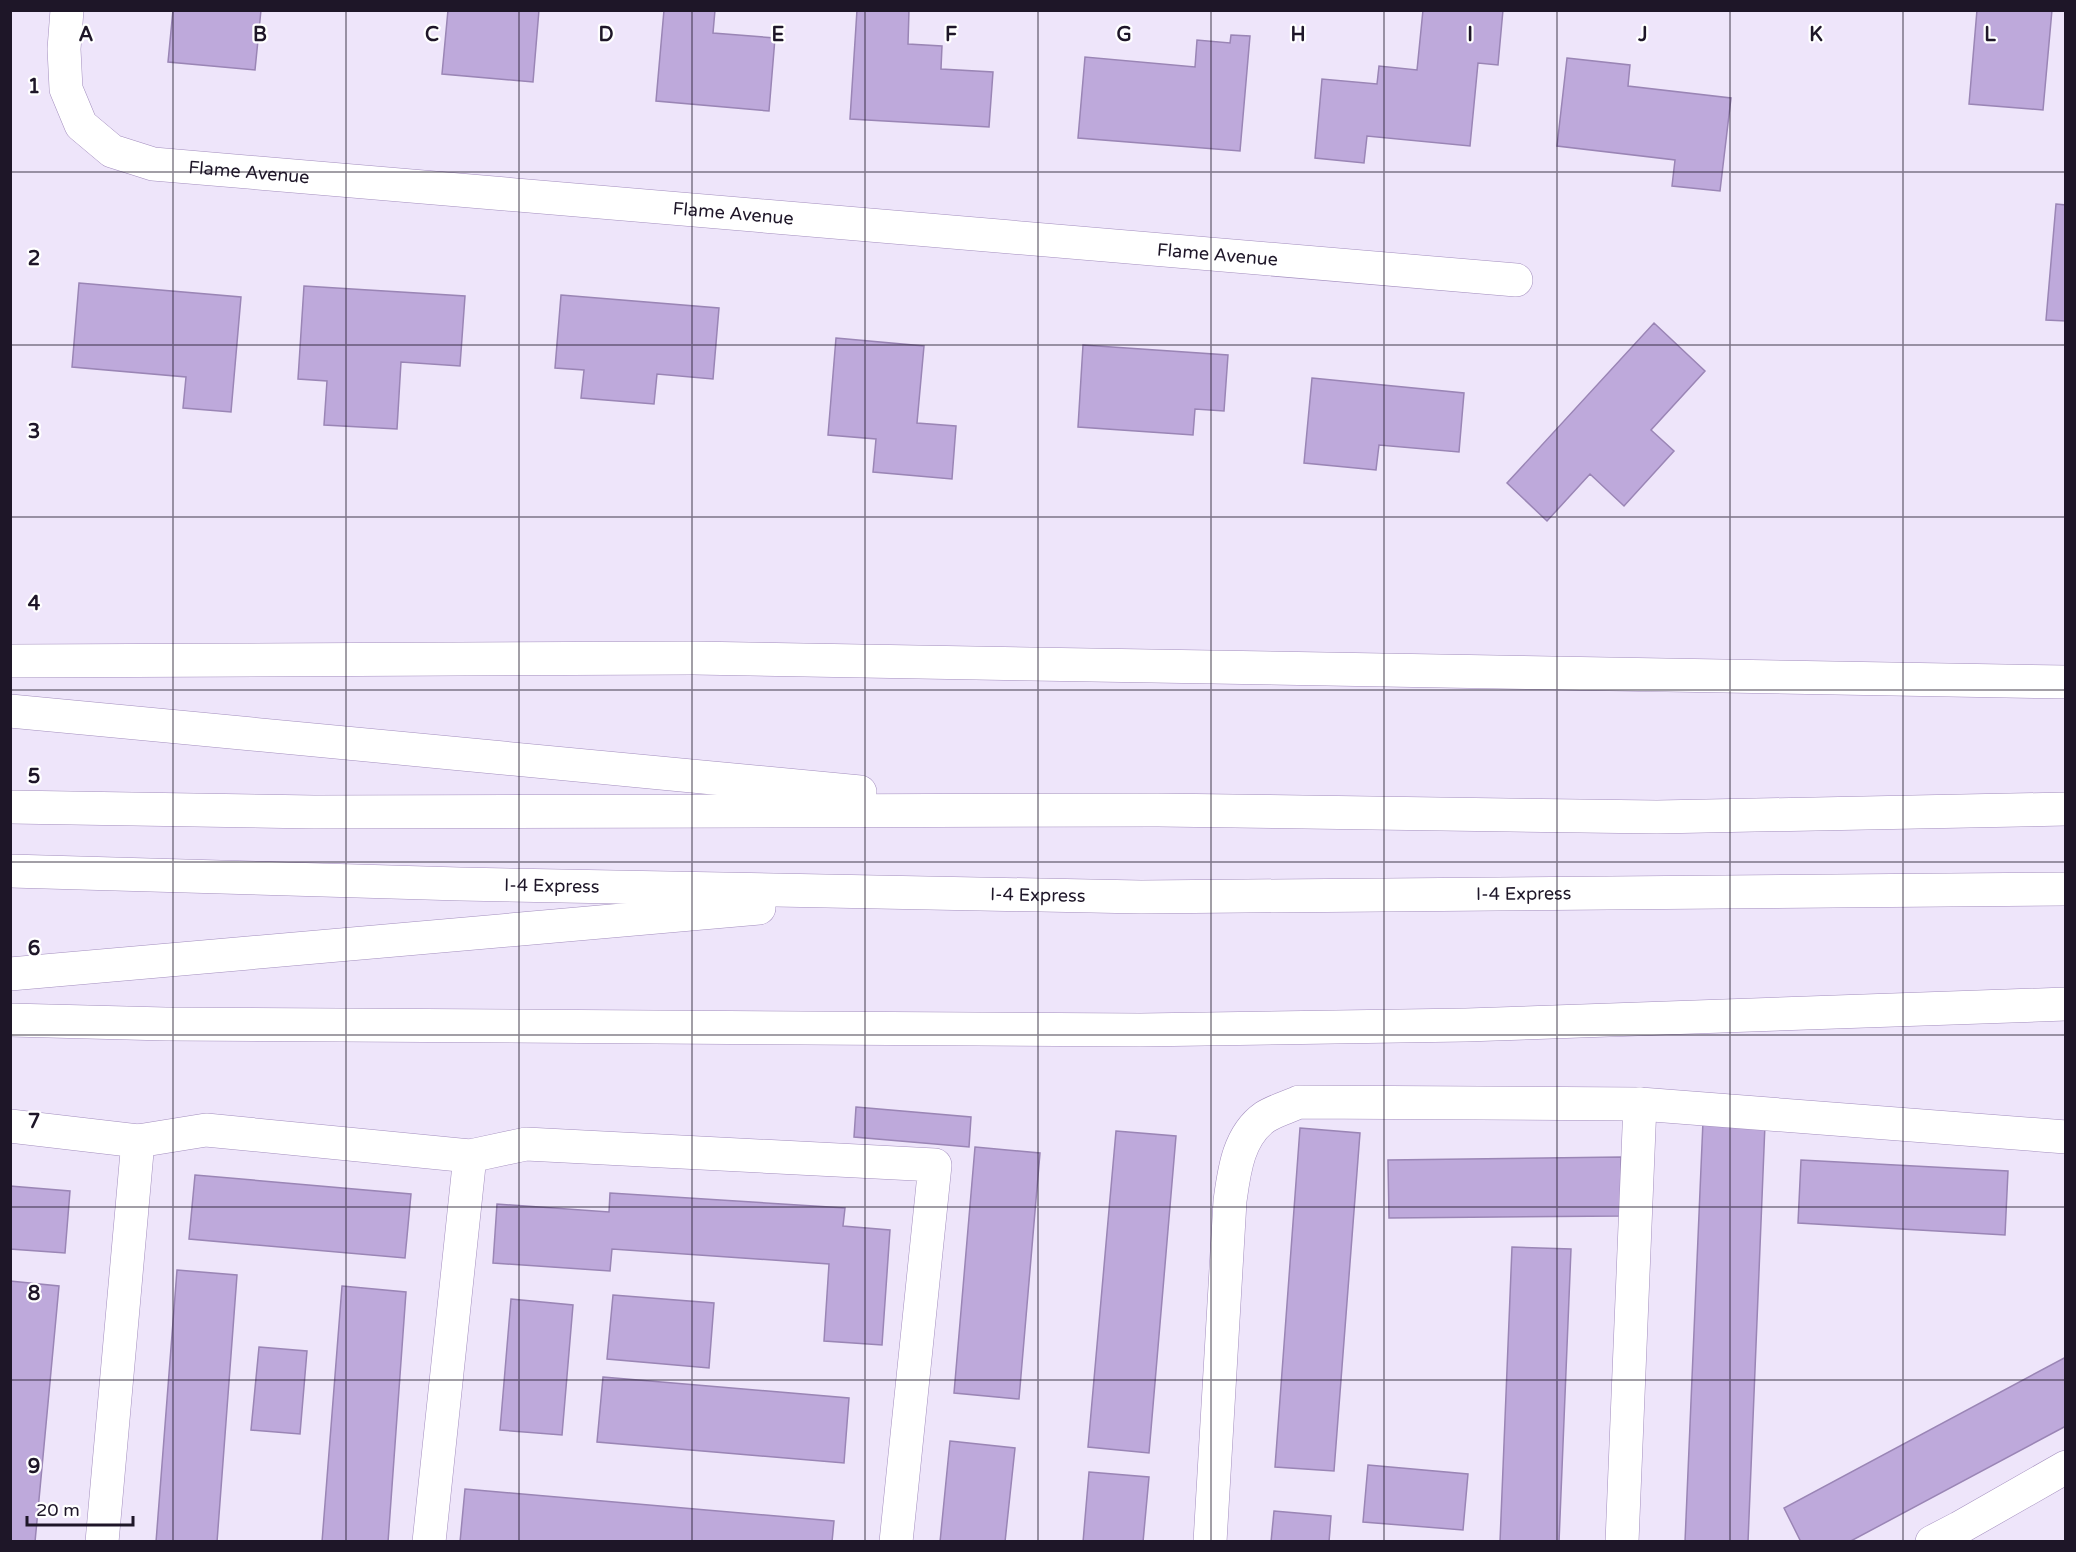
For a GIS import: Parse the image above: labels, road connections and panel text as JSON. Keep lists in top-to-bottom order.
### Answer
{
  "streets": {
    "main road": ["Flame Avenue", "I-4 Express"]
  },
  "scale_bar": "20 m",
  "grid": {
    "columns": [
      "A",
      "B",
      "C",
      "D",
      "E",
      "F",
      "G",
      "H",
      "I",
      "J",
      "K",
      "L"
    ],
    "rows": [
      "1",
      "2",
      "3",
      "4",
      "5",
      "6",
      "7",
      "8",
      "9"
    ]
  }
}
